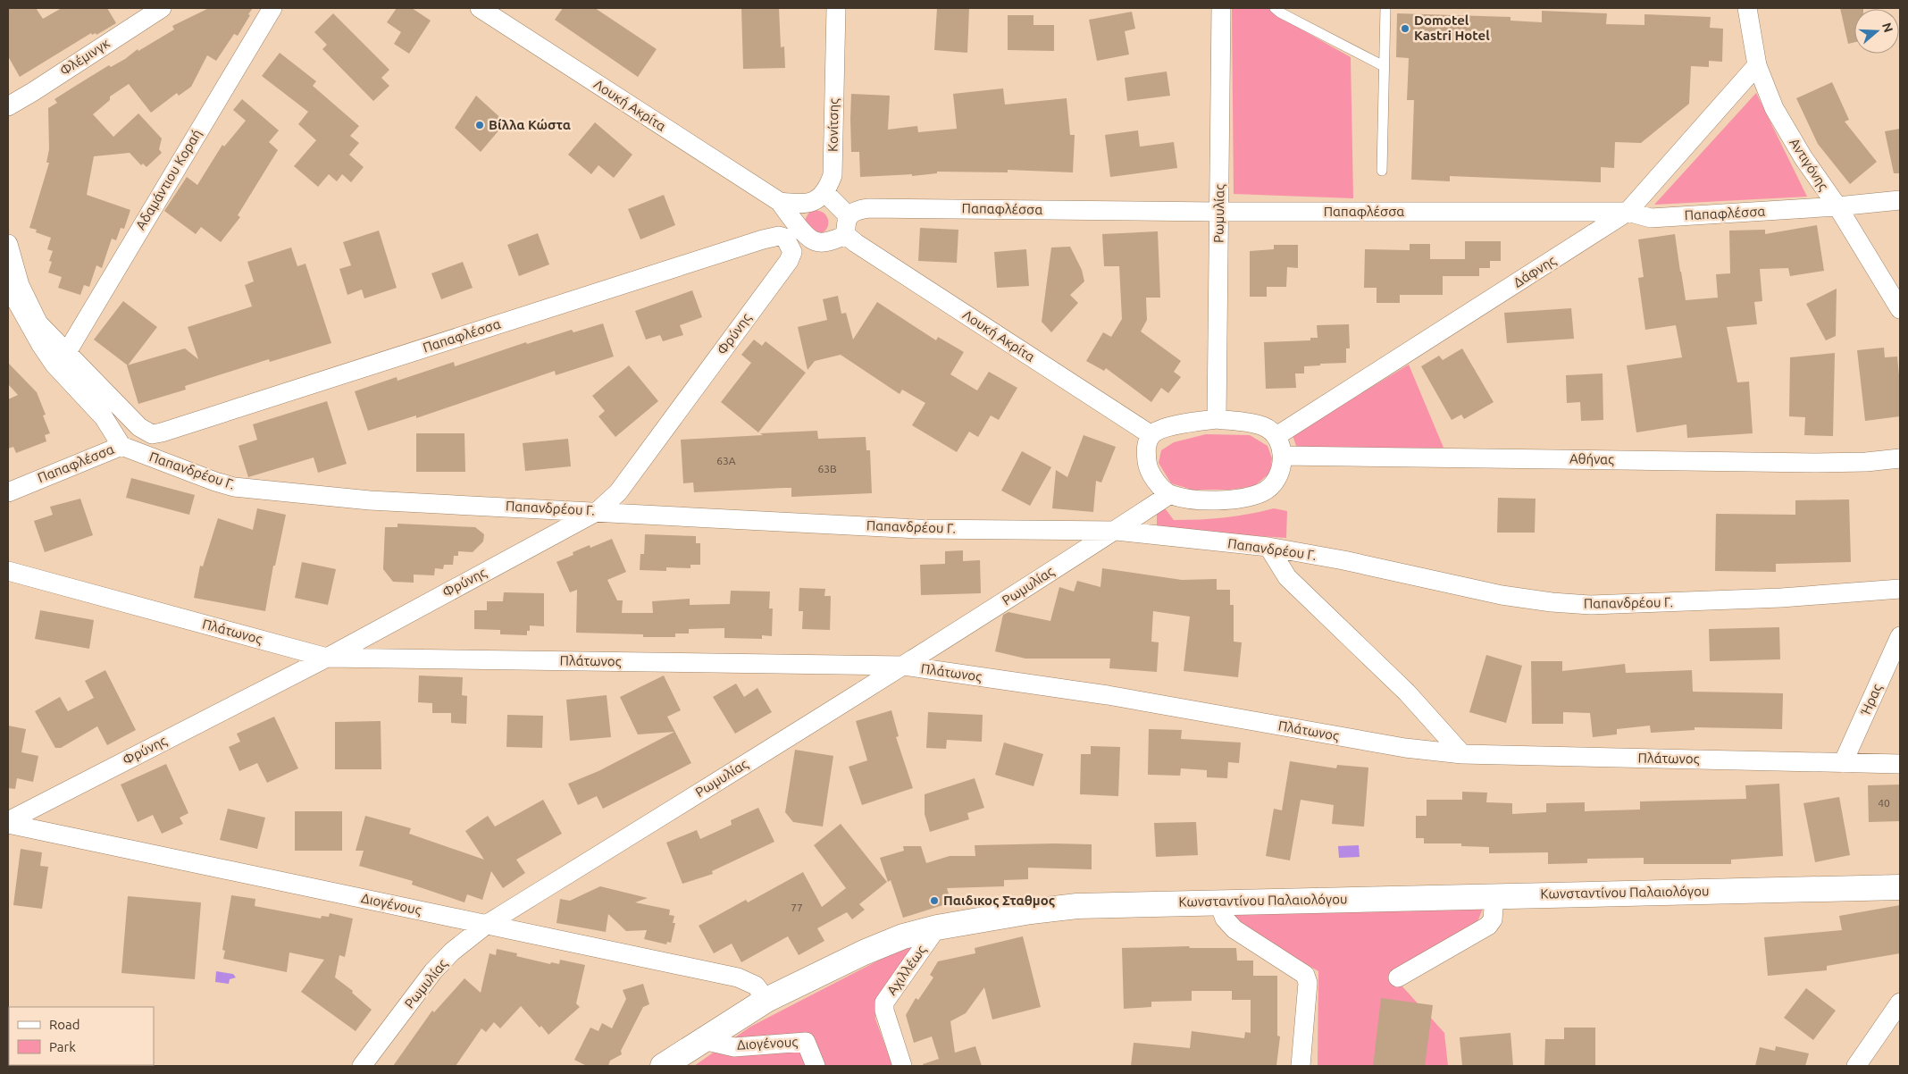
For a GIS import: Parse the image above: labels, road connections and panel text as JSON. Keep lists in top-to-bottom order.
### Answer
{
  "streets": {
    "street": [
      "Φλέμινγκ",
      "Λουκή Ακρίτα",
      "Κονίτσης",
      "Αντιγόνης",
      "Αδαμάντιου Κοραή",
      "Παπαφλέσσα",
      "Ρωμυλίας",
      "Δάφνης",
      "Φρύνης",
      "Αθήνας",
      "Παπανδρέου Γ.",
      "Πλάτωνος",
      "Ήρας",
      "Κωνσταντίνου Παλαιολόγου",
      "Διογένους",
      "Αχιλλέως"
    ]
  },
  "crossings": [
    ["Λουκή Ακρίτα", "Ρωμυλίας"],
    ["Λουκή Ακρίτα", "Δάφνης"],
    ["Λουκή Ακρίτα", "Αθήνας"],
    ["Αντιγόνης", "Παπαφλέσσα"],
    ["Αντιγόνης", "Δάφνης"],
    ["Παπαφλέσσα", "Ρωμυλίας"],
    ["Παπαφλέσσα", "Δάφνης"],
    ["Παπαφλέσσα", "Φρύνης"],
    ["Παπαφλέσσα", "Παπανδρέου Γ."],
    ["Ρωμυλίας", "Δάφνης"],
    ["Ρωμυλίας", "Αθήνας"],
    ["Ρωμυλίας", "Παπανδρέου Γ."],
    ["Ρωμυλίας", "Πλάτωνος"],
    ["Ρωμυλίας", "Διογένους"],
    ["Δάφνης", "Αθήνας"],
    ["Φρύνης", "Παπανδρέου Γ."],
    ["Φρύνης", "Πλάτωνος"],
    ["Φρύνης", "Διογένους"],
    ["Πλάτωνος", "Ήρας"],
    ["Κωνσταντίνου Παλαιολόγου", "Διογένους"],
    ["Κωνσταντίνου Παλαιολόγου", "Αχιλλέως"]
  ],
  "places": ["Domotel Kastri Hotel", "Βίλλα Κώστα", "Παιδικος Σταθμος"],
  "house_numbers": [
    "63Α",
    "63Β",
    "40",
    "77"
  ],
  "legend": ["Road", "Park"],
  "north": "right"
}
